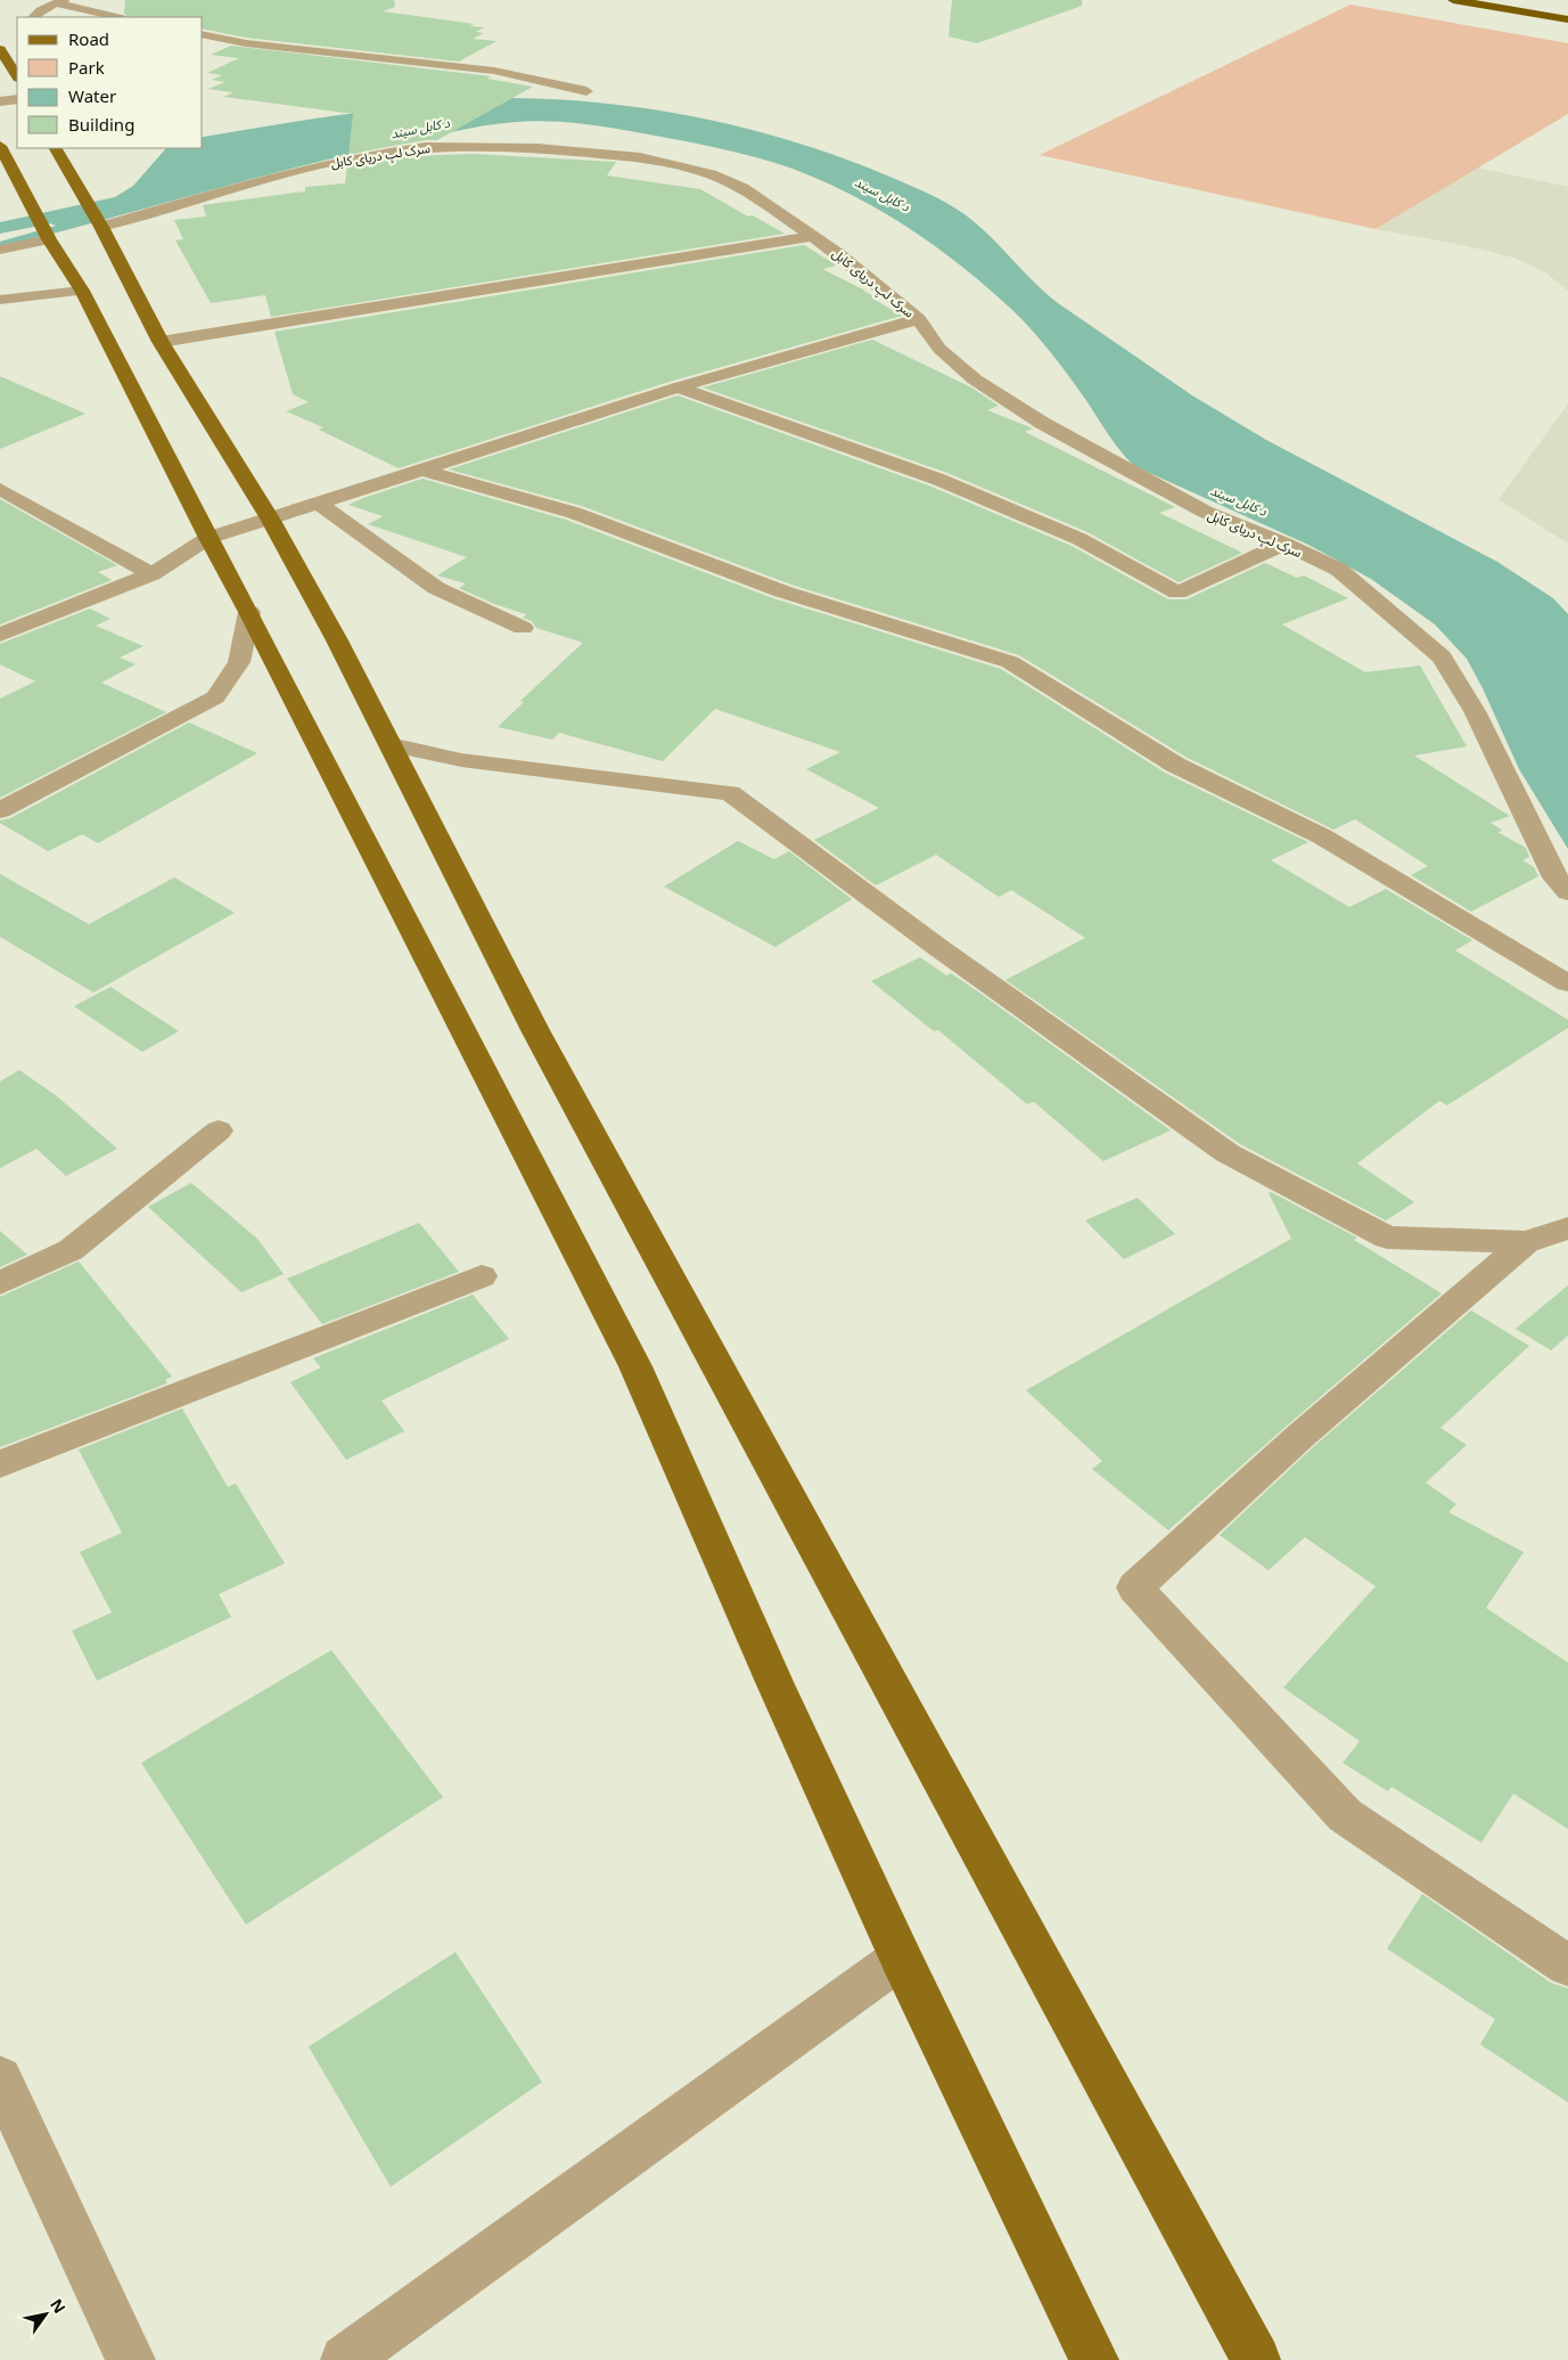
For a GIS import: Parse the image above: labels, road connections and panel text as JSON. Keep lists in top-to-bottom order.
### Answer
{
  "streets": {
    "street": ["سرک لبِ دریای کابل"]
  },
  "water": ["د کابل سيند"],
  "legend": [
    "Road",
    "Park",
    "Water",
    "Building"
  ],
  "north": "top right"
}
